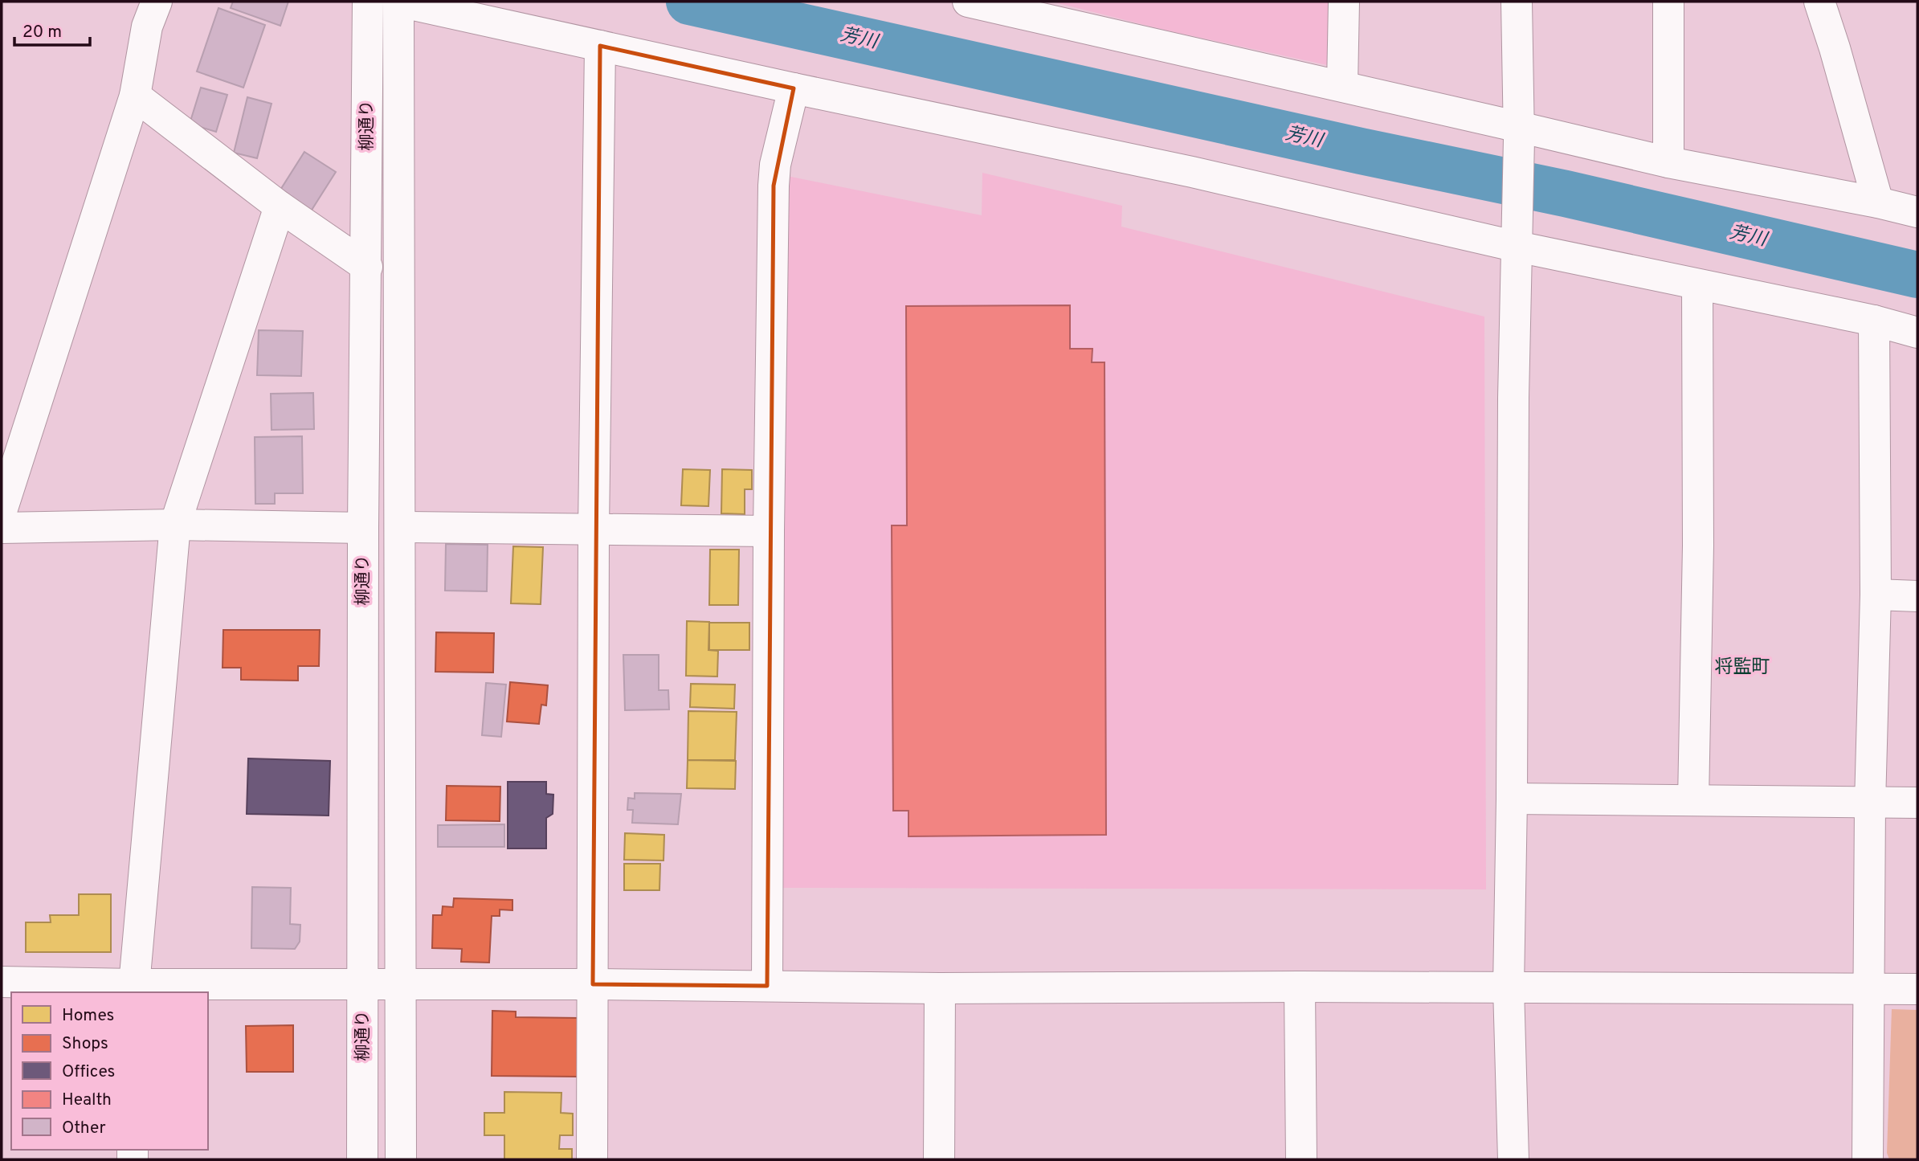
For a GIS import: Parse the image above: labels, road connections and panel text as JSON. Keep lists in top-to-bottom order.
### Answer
{
  "streets": {
    "street": ["柳通り"]
  },
  "districts": ["将監町"],
  "water": ["芳川"],
  "legend": [
    "Homes",
    "Shops",
    "Offices",
    "Health",
    "Other"
  ],
  "scale_bar": "20 m"
}
